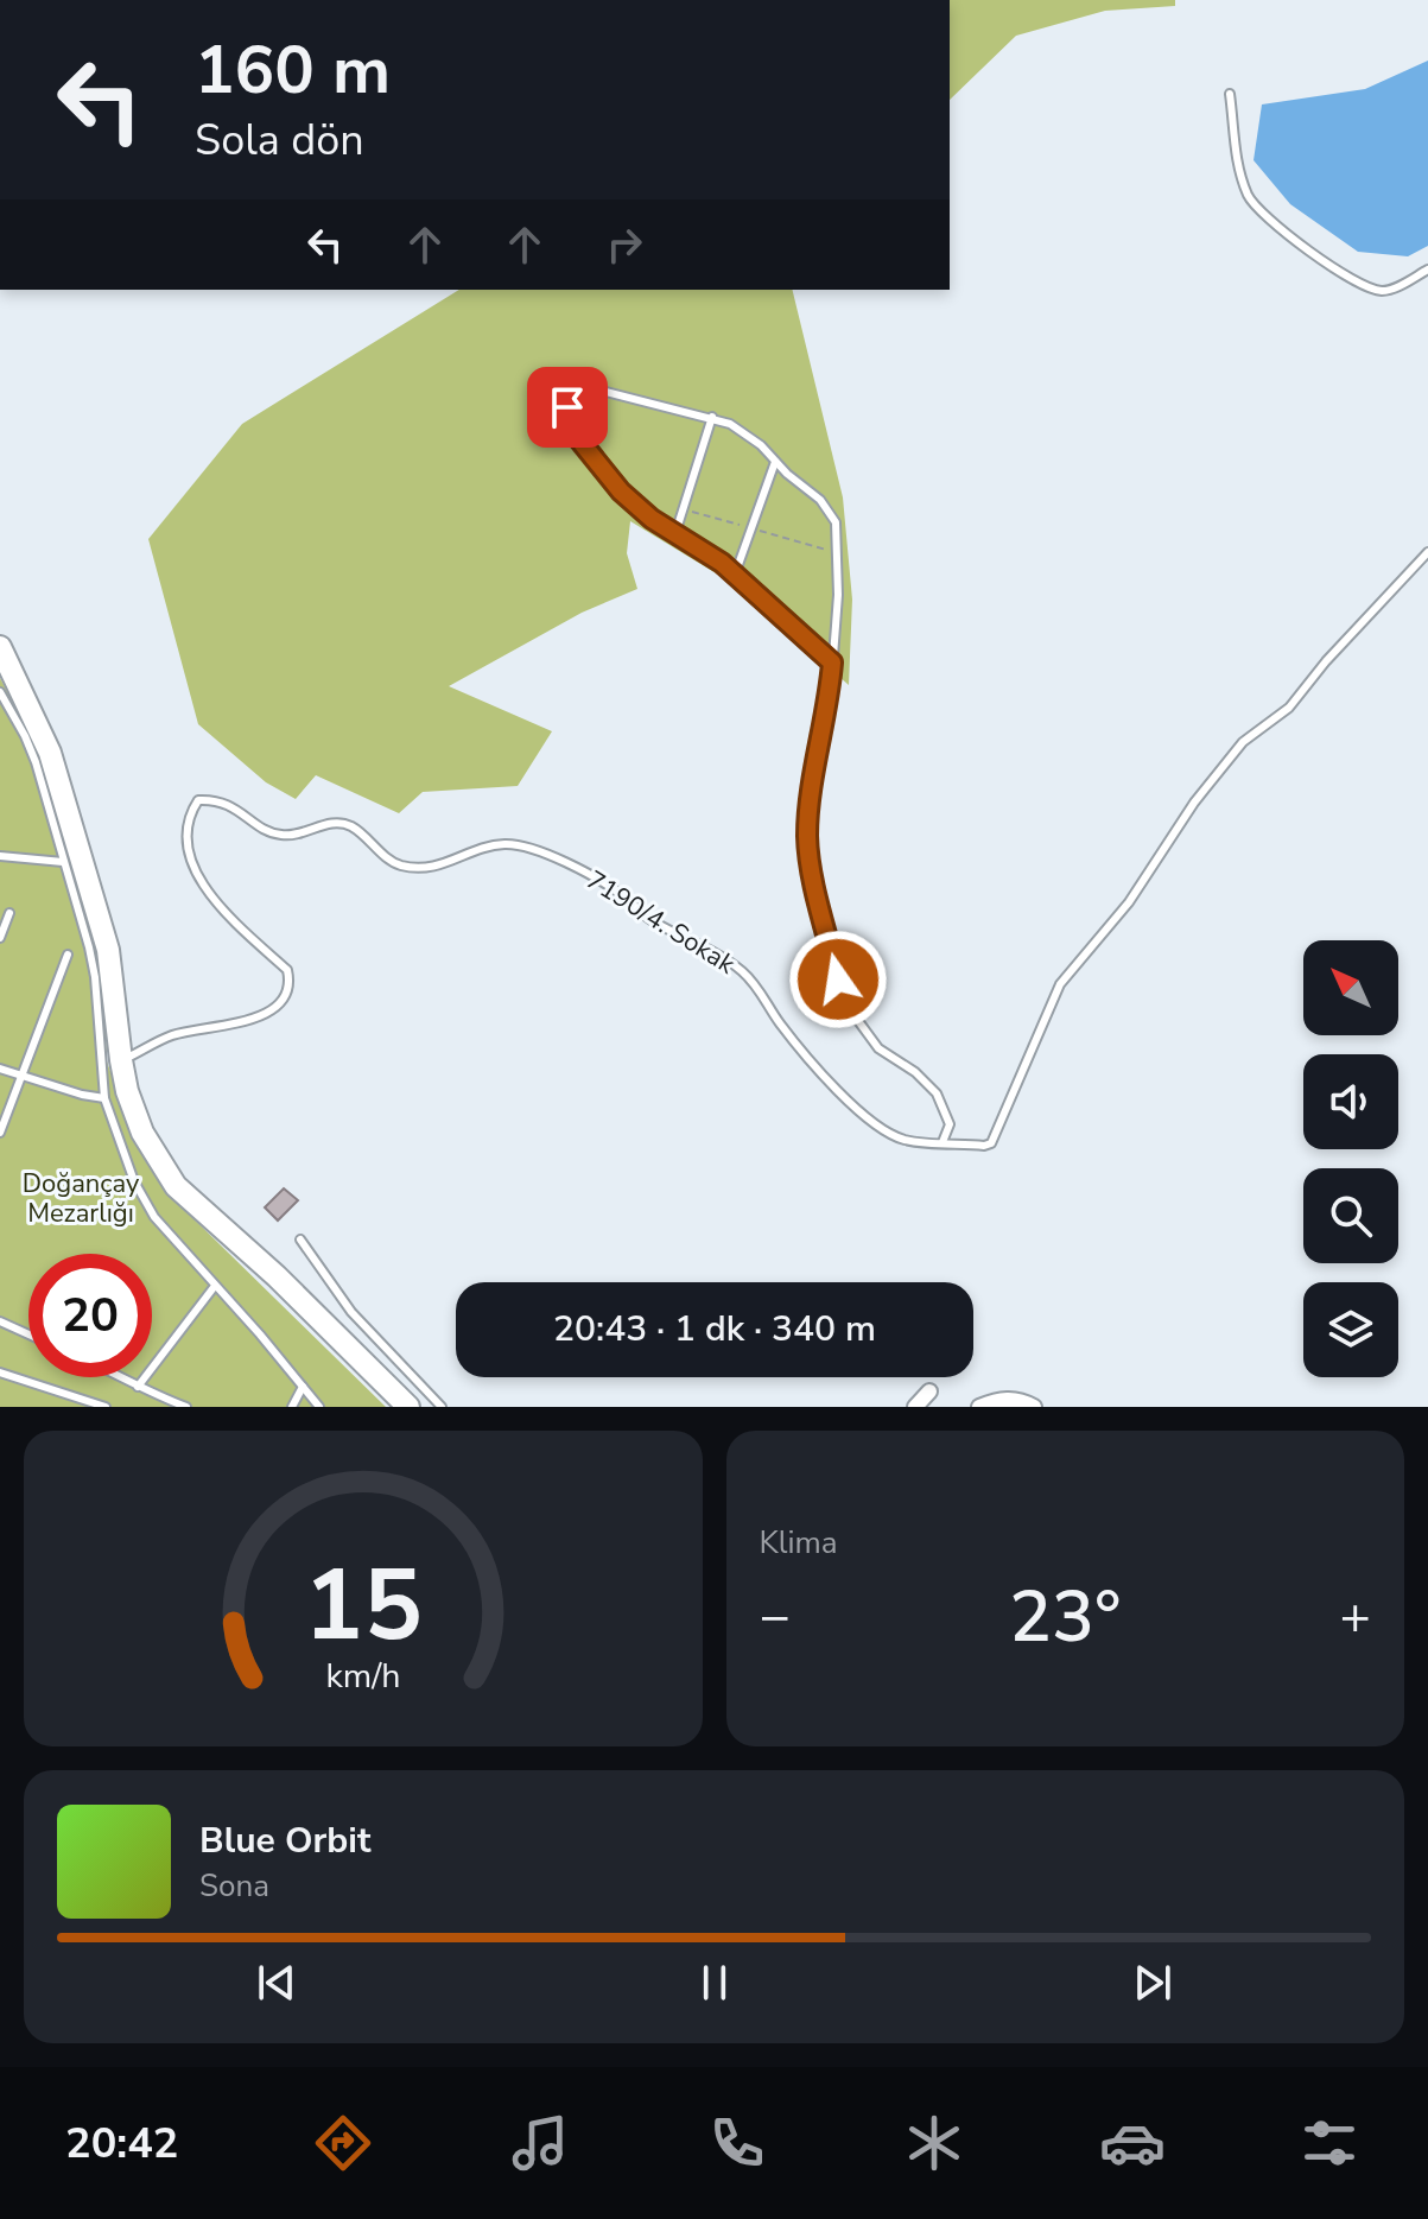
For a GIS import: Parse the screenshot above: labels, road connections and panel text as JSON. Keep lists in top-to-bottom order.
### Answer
{
  "streets": {
    "lane": ["7190/4. Sokak"]
  },
  "parks": ["Doğançay Mezarlığı"],
  "north": "top left",
  "page": {
    "turn": ["160 m", "Sola dön"],
    "limit": "20",
    "trip": "20:43 · 1 dk · 340 m",
    "tile": "Klima",
    "heat": ["−", "23°", "+"],
    "song": ["Blue Orbit", "Sona"],
    "tabs": "20:42",
    "gauge": ["15", "km/h"]
  }
}
